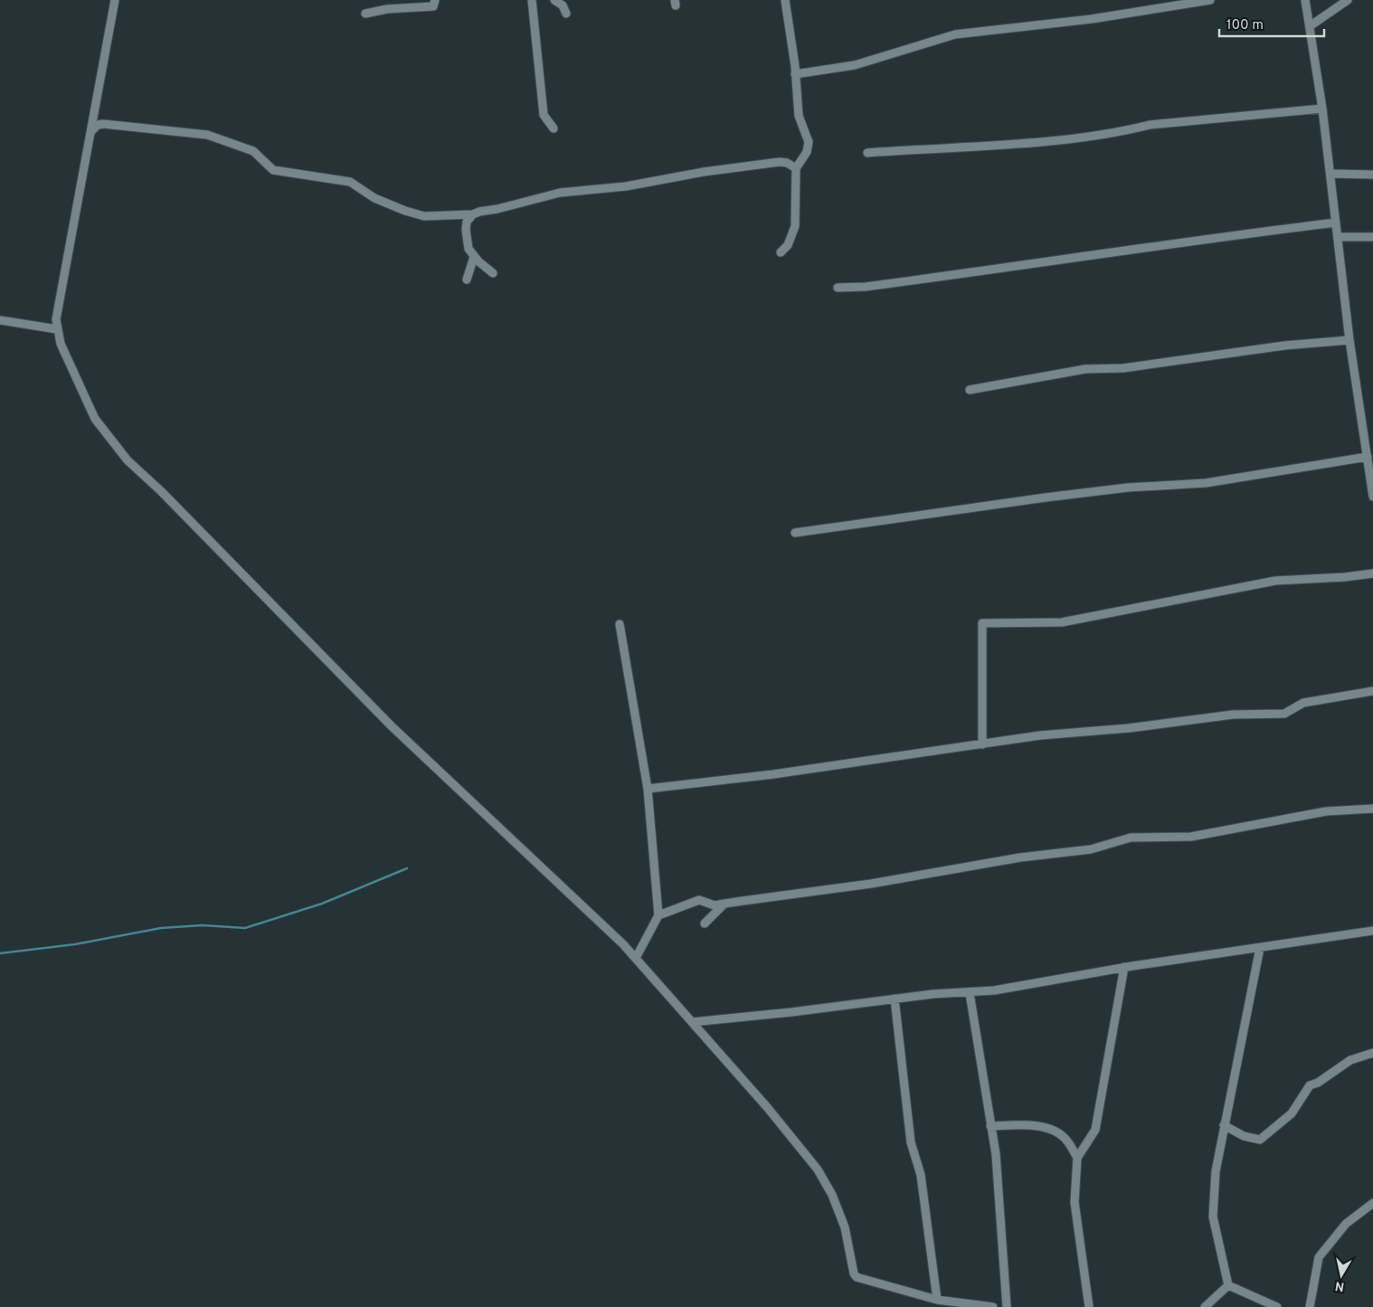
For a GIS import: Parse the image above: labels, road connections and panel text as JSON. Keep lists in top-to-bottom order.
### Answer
{
  "scale_bar": "100 m",
  "north": "bottom"
}
